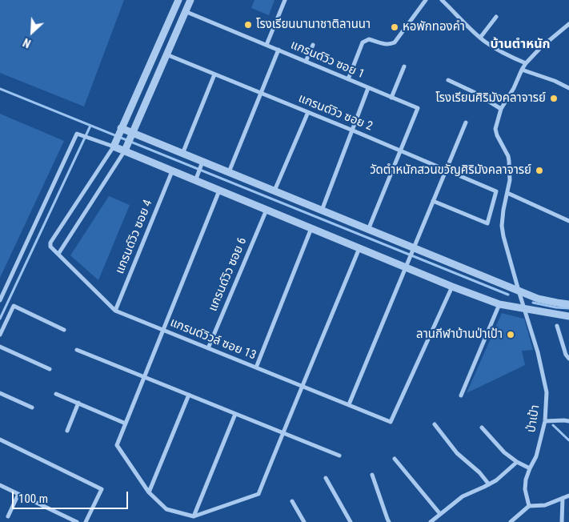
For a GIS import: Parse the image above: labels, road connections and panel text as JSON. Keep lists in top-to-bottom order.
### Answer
{
  "streets": {
    "street": [
      "แกรนด์วิว ซอย 1",
      "แกรนด์วิว ซอย 2",
      "แกรนด์วิว ซอย 4",
      "แกรนด์วิว ซอย 6",
      "แกรนด์วิวล์ ซอย 13",
      "ป่าเป้า"
    ]
  },
  "crossings": [
    ["แกรนด์วิว ซอย 1", "แกรนด์วิว ซอย 2"],
    ["แกรนด์วิว ซอย 4", "แกรนด์วิวล์ ซอย 13"],
    ["แกรนด์วิว ซอย 6", "แกรนด์วิวล์ ซอย 13"]
  ],
  "districts": ["บ้านตำหนัก"],
  "places": [
    "โรงเรียนนานาชาติลานนา",
    "หอพักทองคำ",
    "โรงเรียนศิริมังคลาจารย์",
    "วัดตำหนักสวนขวัญศิริมังคลาจารย์",
    "ลานกีฬาบ้านป่าเป้า"
  ],
  "scale_bar": "100 m",
  "north": "bottom left"
}
